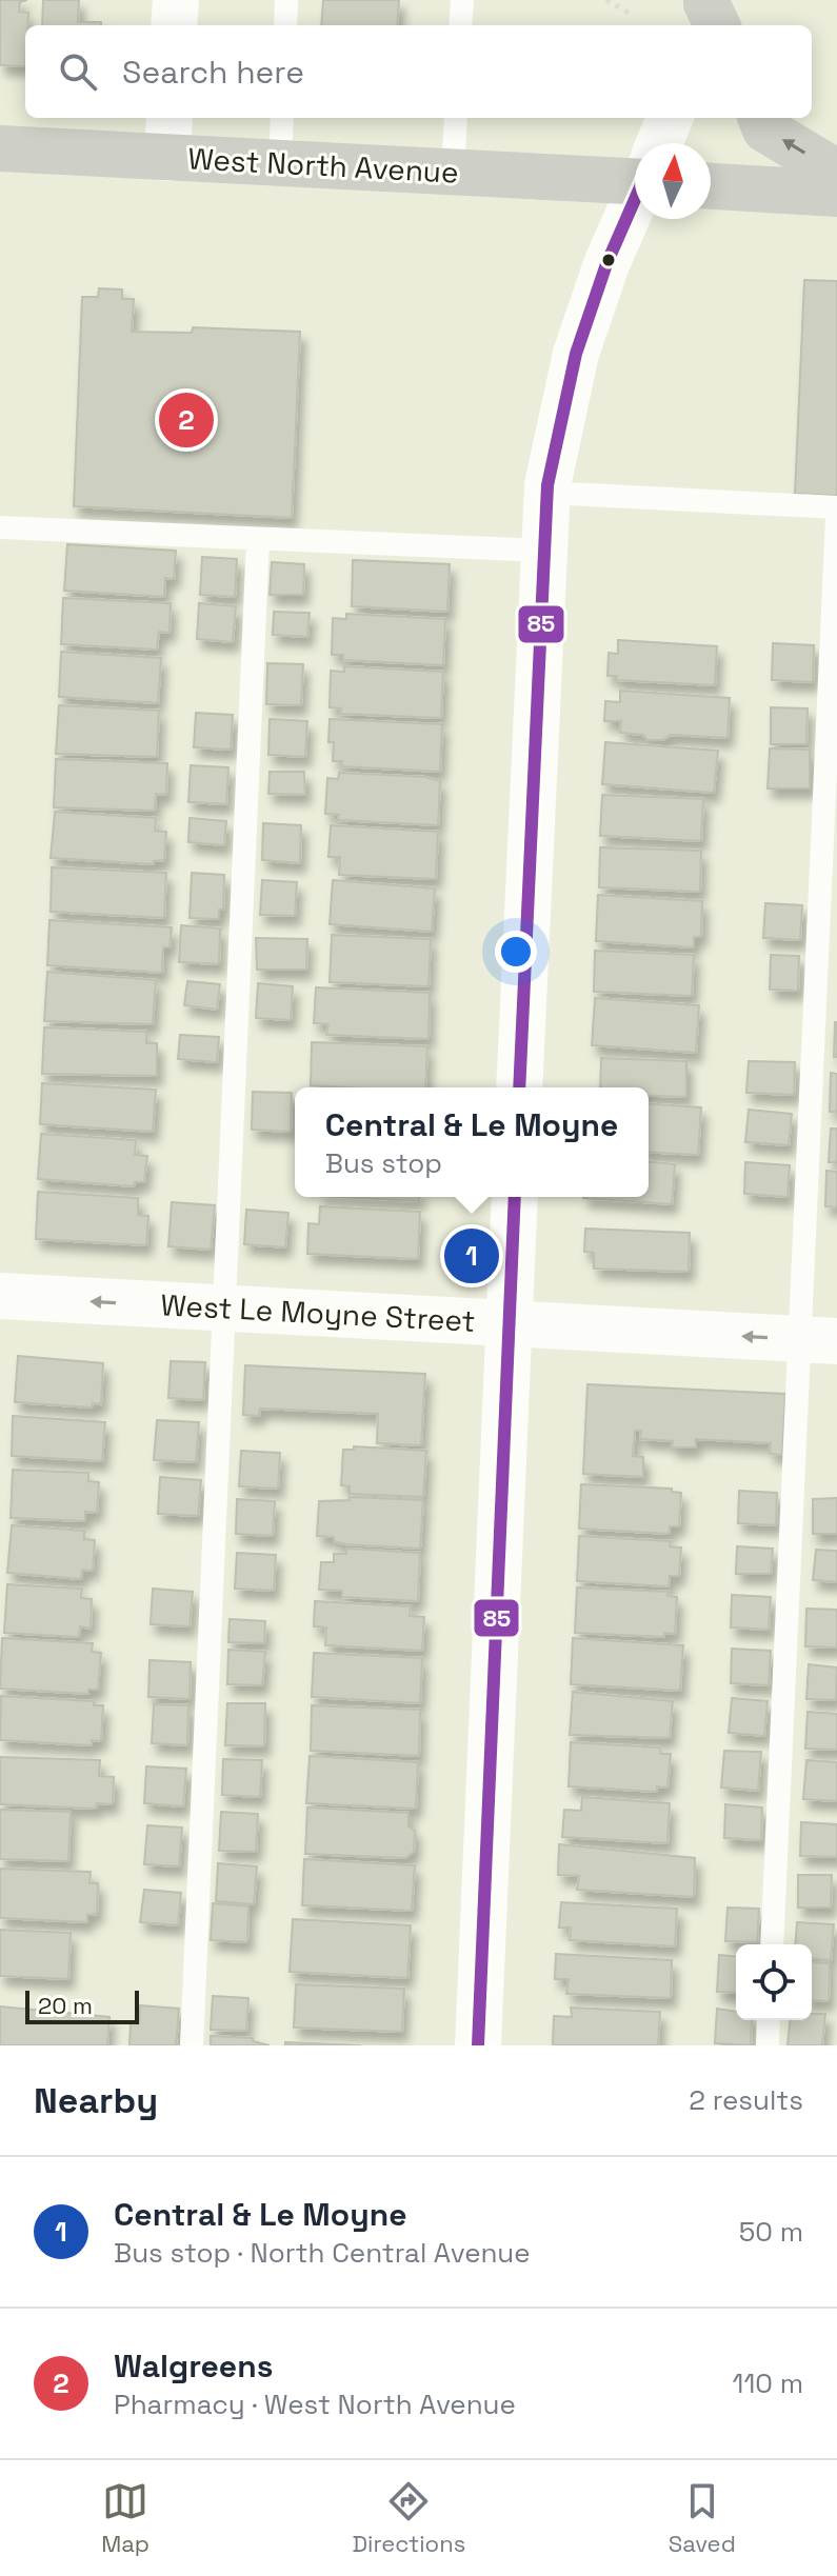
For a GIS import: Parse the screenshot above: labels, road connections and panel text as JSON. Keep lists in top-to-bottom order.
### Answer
{
  "streets": {
    "main road": ["West North Avenue"],
    "street": ["West Le Moyne Street"]
  },
  "one_way": ["West Le Moyne Street"],
  "lines": ["transit line 85"],
  "scale_bar": "20 m",
  "north": "top",
  "page": {
    "search": "Search here",
    "pins": ["2", "1"],
    "popup": ["Central & Le Moyne", "Bus stop"],
    "scale": "20 m",
    "heading": ["Nearby", "2 results"],
    "list": [
      {
        "mark": "1",
        "name": "Central & Le Moyne",
        "note": "Bus stop · North Central Avenue",
        "value": "50 m"
      },
      {
        "mark": "2",
        "name": "Walgreens",
        "note": "Pharmacy · West North Avenue",
        "value": "110 m"
      }
    ],
    "nav": ["Map", "Directions", "Saved"]
  }
}
